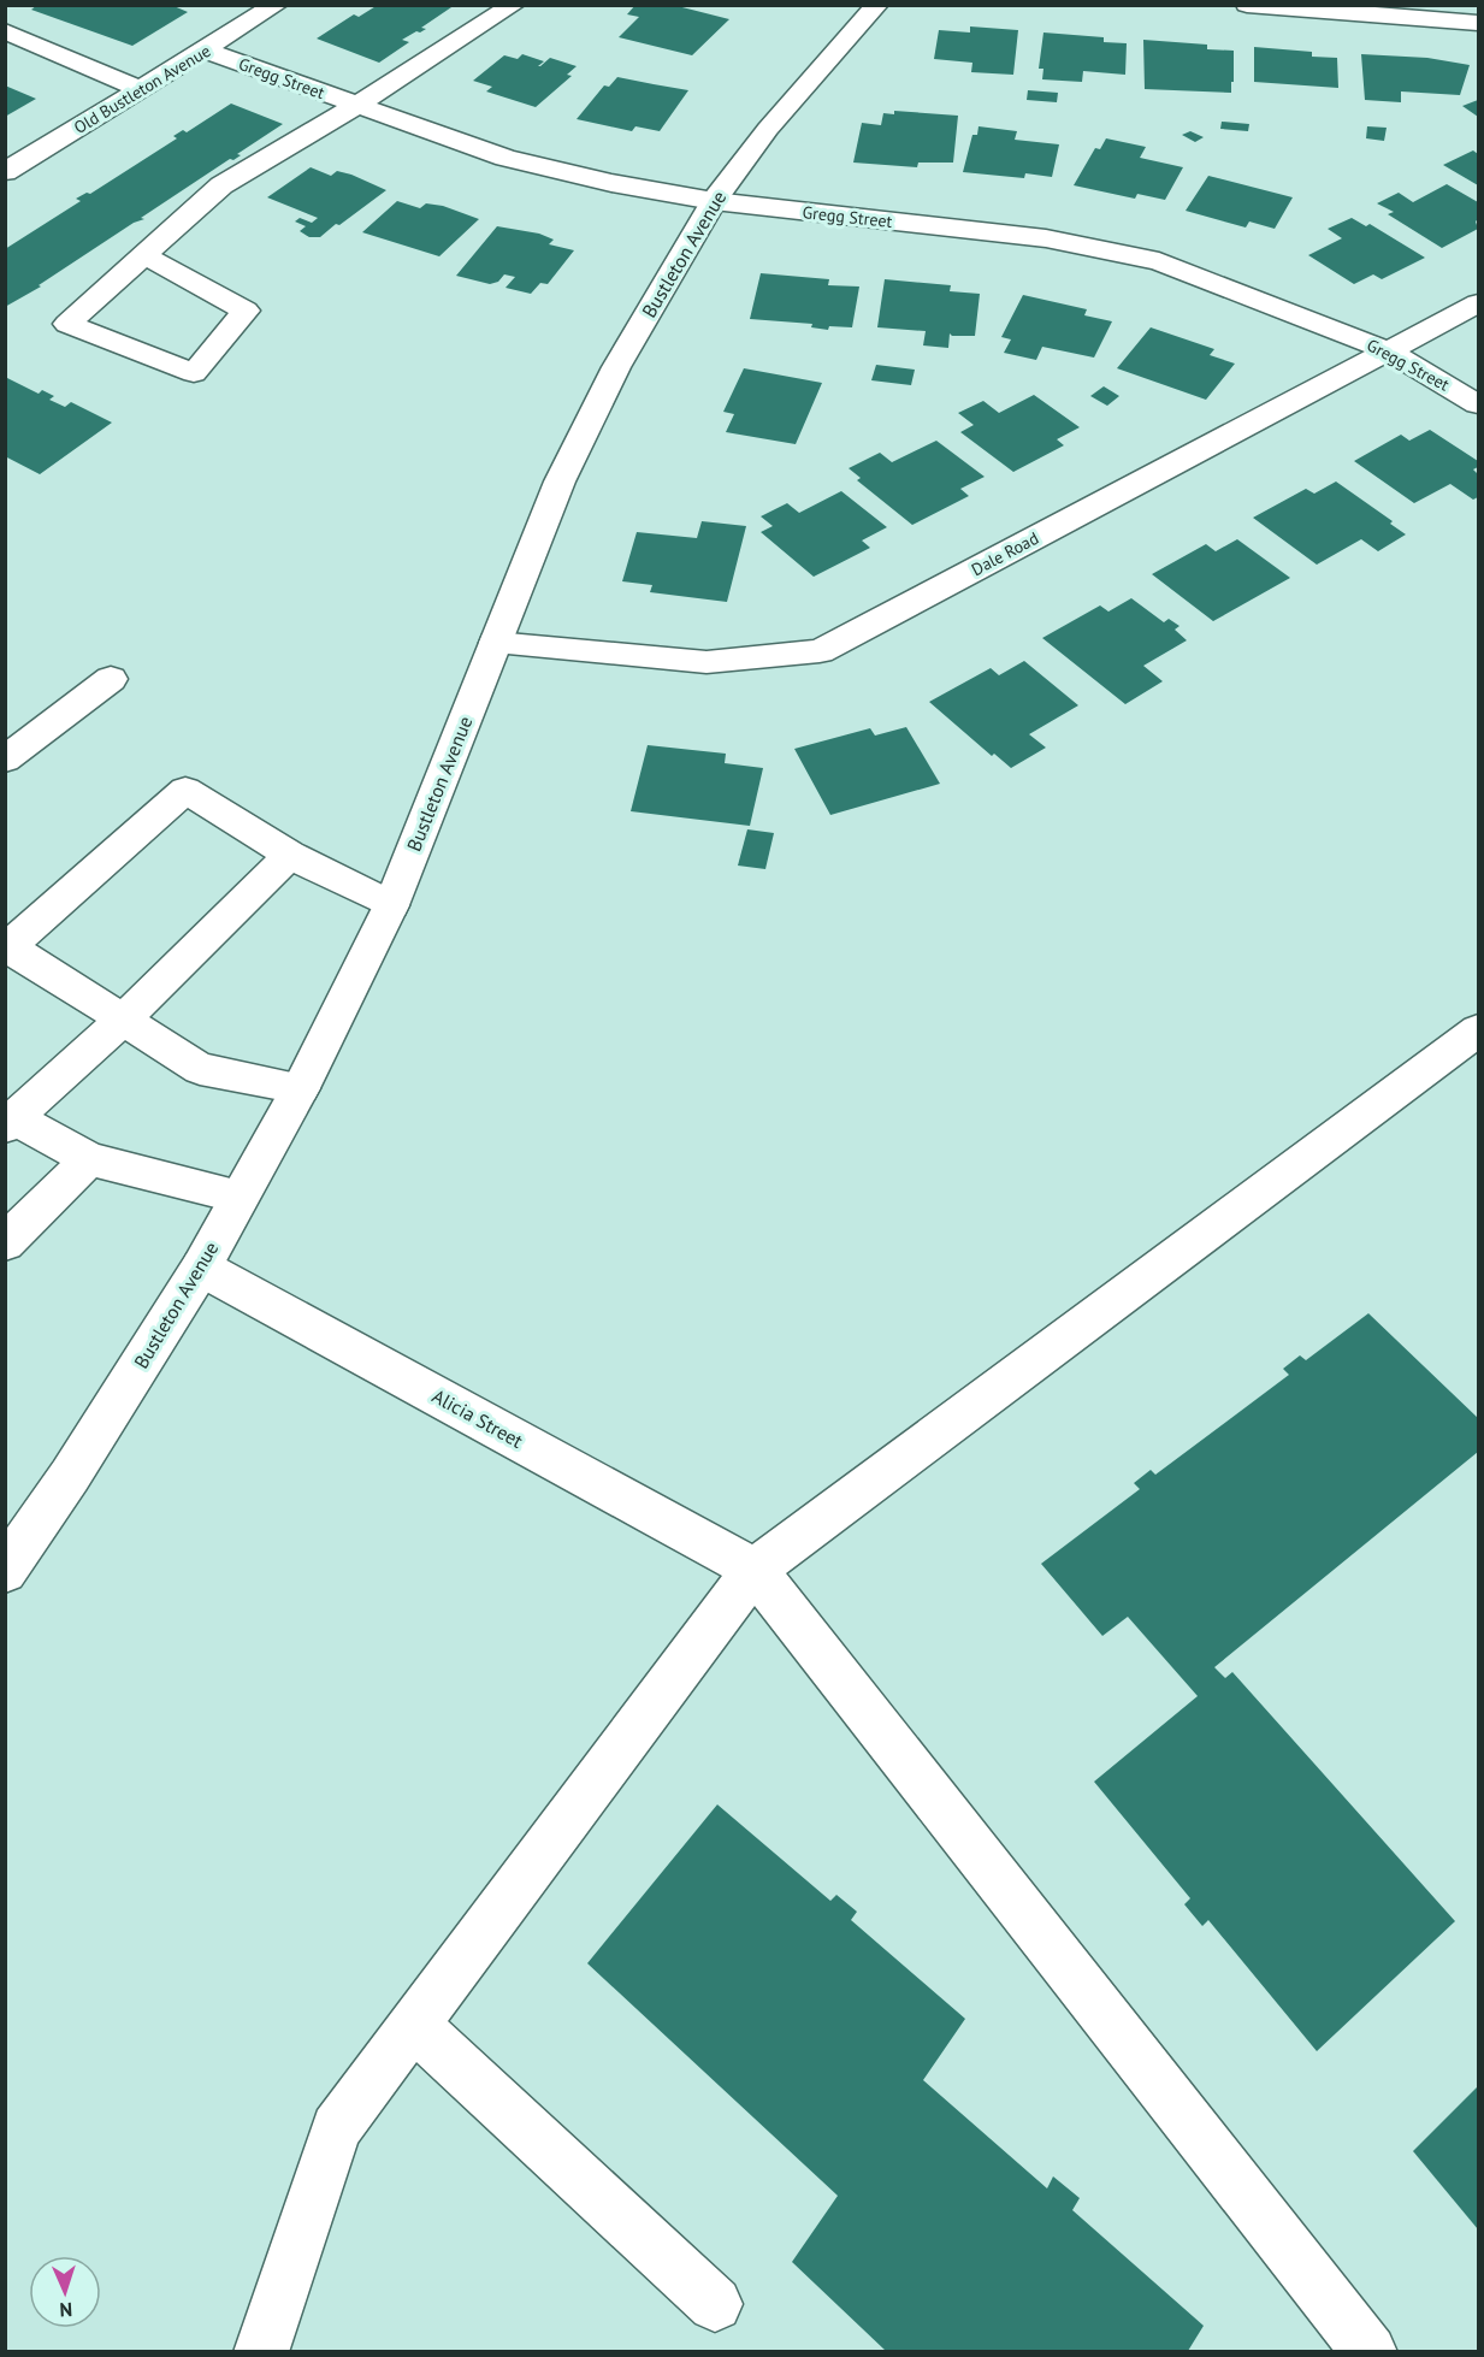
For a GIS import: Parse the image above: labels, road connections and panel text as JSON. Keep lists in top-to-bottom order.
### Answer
{
  "streets": {
    "street": [
      "Gregg Street",
      "Old Bustleton Avenue",
      "Bustleton Avenue",
      "Dale Road",
      "Alicia Street"
    ]
  },
  "crossings": [
    ["Gregg Street", "Old Bustleton Avenue"],
    ["Gregg Street", "Bustleton Avenue"],
    ["Gregg Street", "Dale Road"],
    ["Bustleton Avenue", "Dale Road"],
    ["Bustleton Avenue", "Alicia Street"]
  ],
  "north": "bottom"
}
